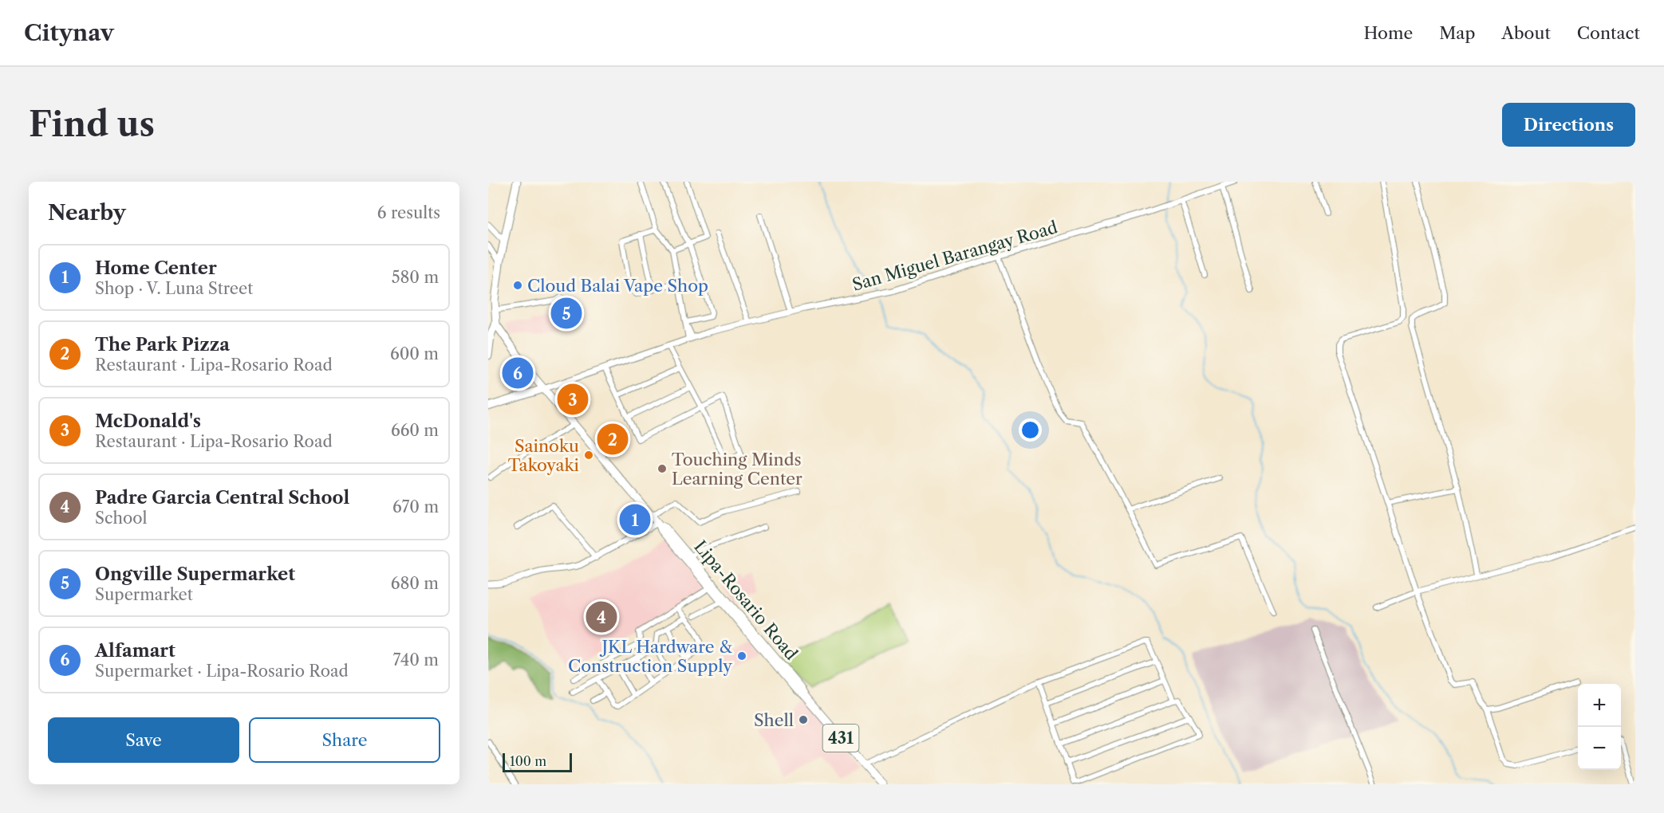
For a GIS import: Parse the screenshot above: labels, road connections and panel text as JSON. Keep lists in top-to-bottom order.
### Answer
{
  "streets": {
    "main road": ["Lipa-Rosario Road", "431"],
    "street": ["San Miguel Barangay Road"]
  },
  "crossings": [
    ["San Miguel Barangay Road", "Lipa-Rosario Road"]
  ],
  "places": [
    "Cloud Balai Vape Shop",
    "Sainoku Takoyaki",
    "Touching Minds Learning Center",
    "JKL Hardware & Construction Supply",
    "Shell"
  ],
  "scale_bar": "100 m",
  "page": {
    "header": "Citynav",
    "nav": [
      "Home",
      "Map",
      "About",
      "Contact"
    ],
    "buttons": [
      "Directions",
      ["Save", "Share"]
    ],
    "title": "Find us",
    "heading": ["Nearby", "6 results"],
    "list": [
      {
        "mark": "1",
        "name": "Home Center",
        "note": "Shop · V. Luna Street",
        "value": "580 m"
      },
      {
        "mark": "2",
        "name": "The Park Pizza",
        "note": "Restaurant · Lipa-Rosario Road",
        "value": "600 m"
      },
      {
        "mark": "3",
        "name": "McDonald's",
        "note": "Restaurant · Lipa-Rosario Road",
        "value": "660 m"
      },
      {
        "mark": "4",
        "name": "Padre Garcia Central School",
        "note": "School",
        "value": "670 m"
      },
      {
        "mark": "5",
        "name": "Ongville Supermarket",
        "note": "Supermarket",
        "value": "680 m"
      },
      {
        "mark": "6",
        "name": "Alfamart",
        "note": "Supermarket · Lipa-Rosario Road",
        "value": "740 m"
      }
    ],
    "pins": [
      "5",
      "6",
      "3",
      "2",
      "1",
      "4"
    ],
    "map_buttons": ["+", "−"],
    "scale": "100 m"
  }
}
